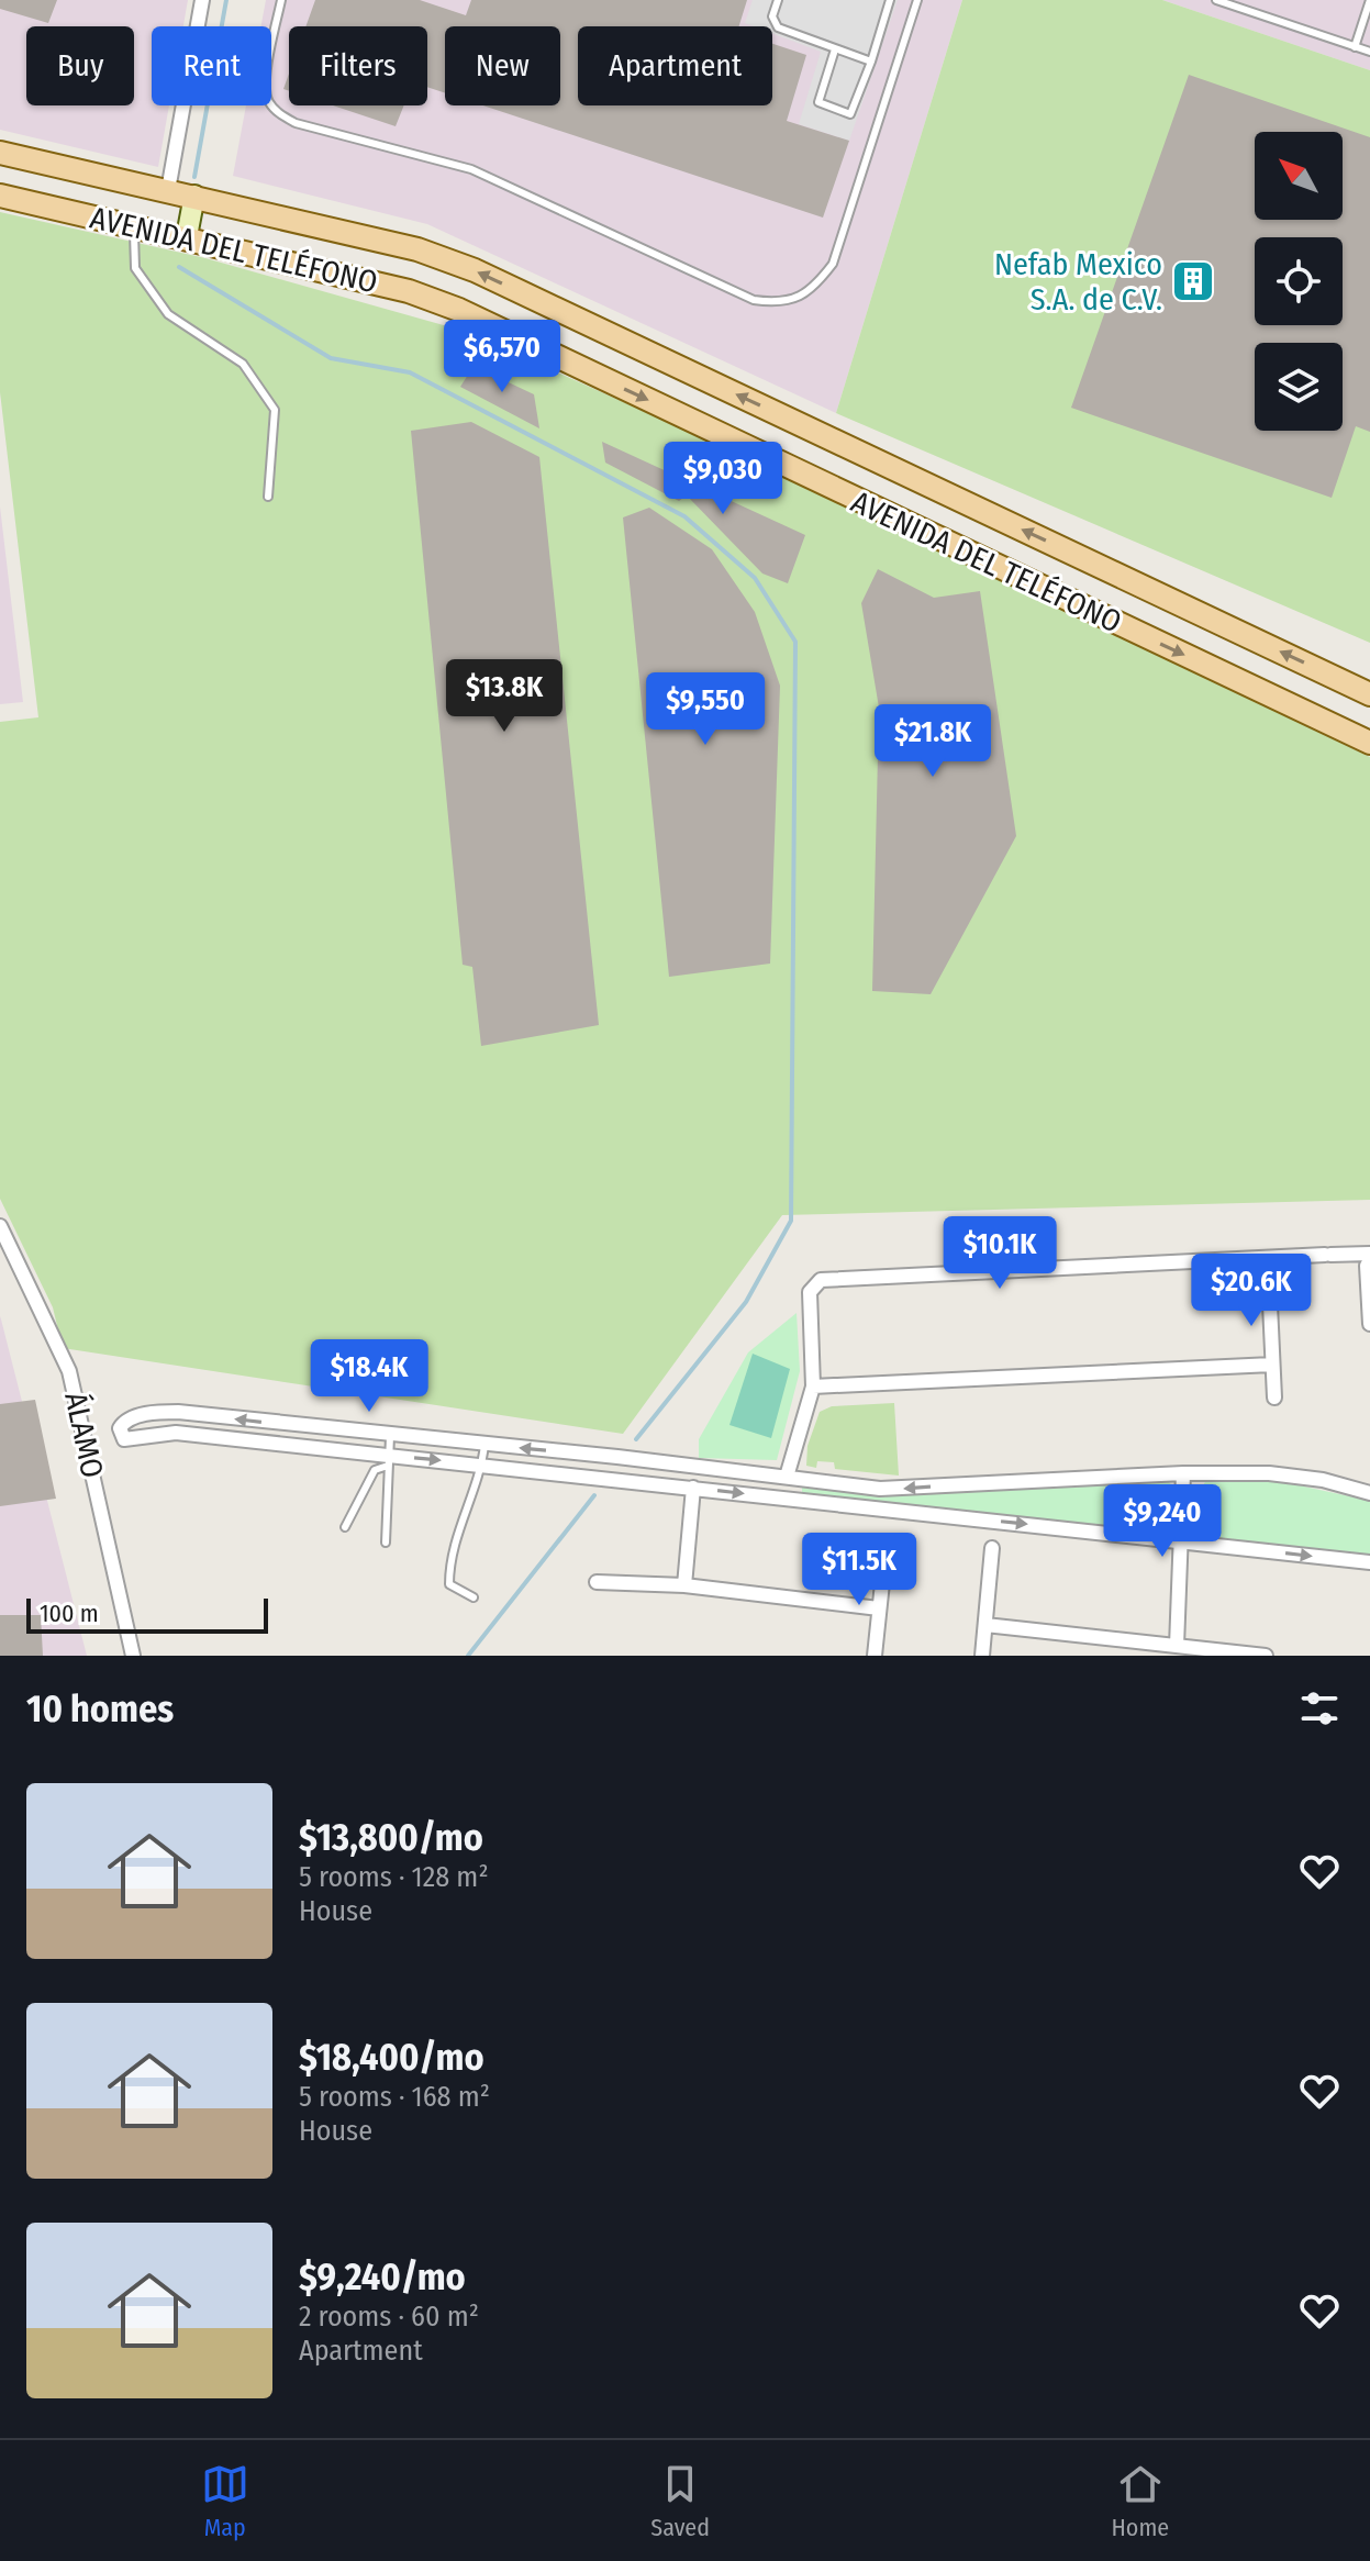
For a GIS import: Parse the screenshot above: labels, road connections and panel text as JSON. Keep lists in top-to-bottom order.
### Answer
{
  "streets": {
    "main road": ["AVENIDA DEL TELÉFONO"],
    "street": ["ÁLAMO"]
  },
  "places": {
    "building": ["Nefab Mexico S.A. de C.V."]
  },
  "scale_bar": "100 m",
  "north": "top left",
  "page": {
    "chip": [
      "Buy",
      "Rent",
      "Filters",
      "New",
      "Apartment"
    ],
    "price": [
      "$6,570",
      "$9,030",
      "$13.8K",
      "$9,550",
      "$21.8K",
      "$10.1K",
      "$20.6K",
      "$18.4K",
      "$9,240",
      "$11.5K"
    ],
    "scale": "100 m",
    "heading": "10 homes",
    "list": [
      {
        "name": "$13,800/mo",
        "note": "5 rooms · 128 m² · House"
      },
      {
        "name": "$18,400/mo",
        "note": "5 rooms · 168 m² · House"
      },
      {
        "name": "$9,240/mo",
        "note": "2 rooms · 60 m² · Apartment"
      }
    ],
    "tabs": ["Map", "Saved", "Home"]
  }
}
